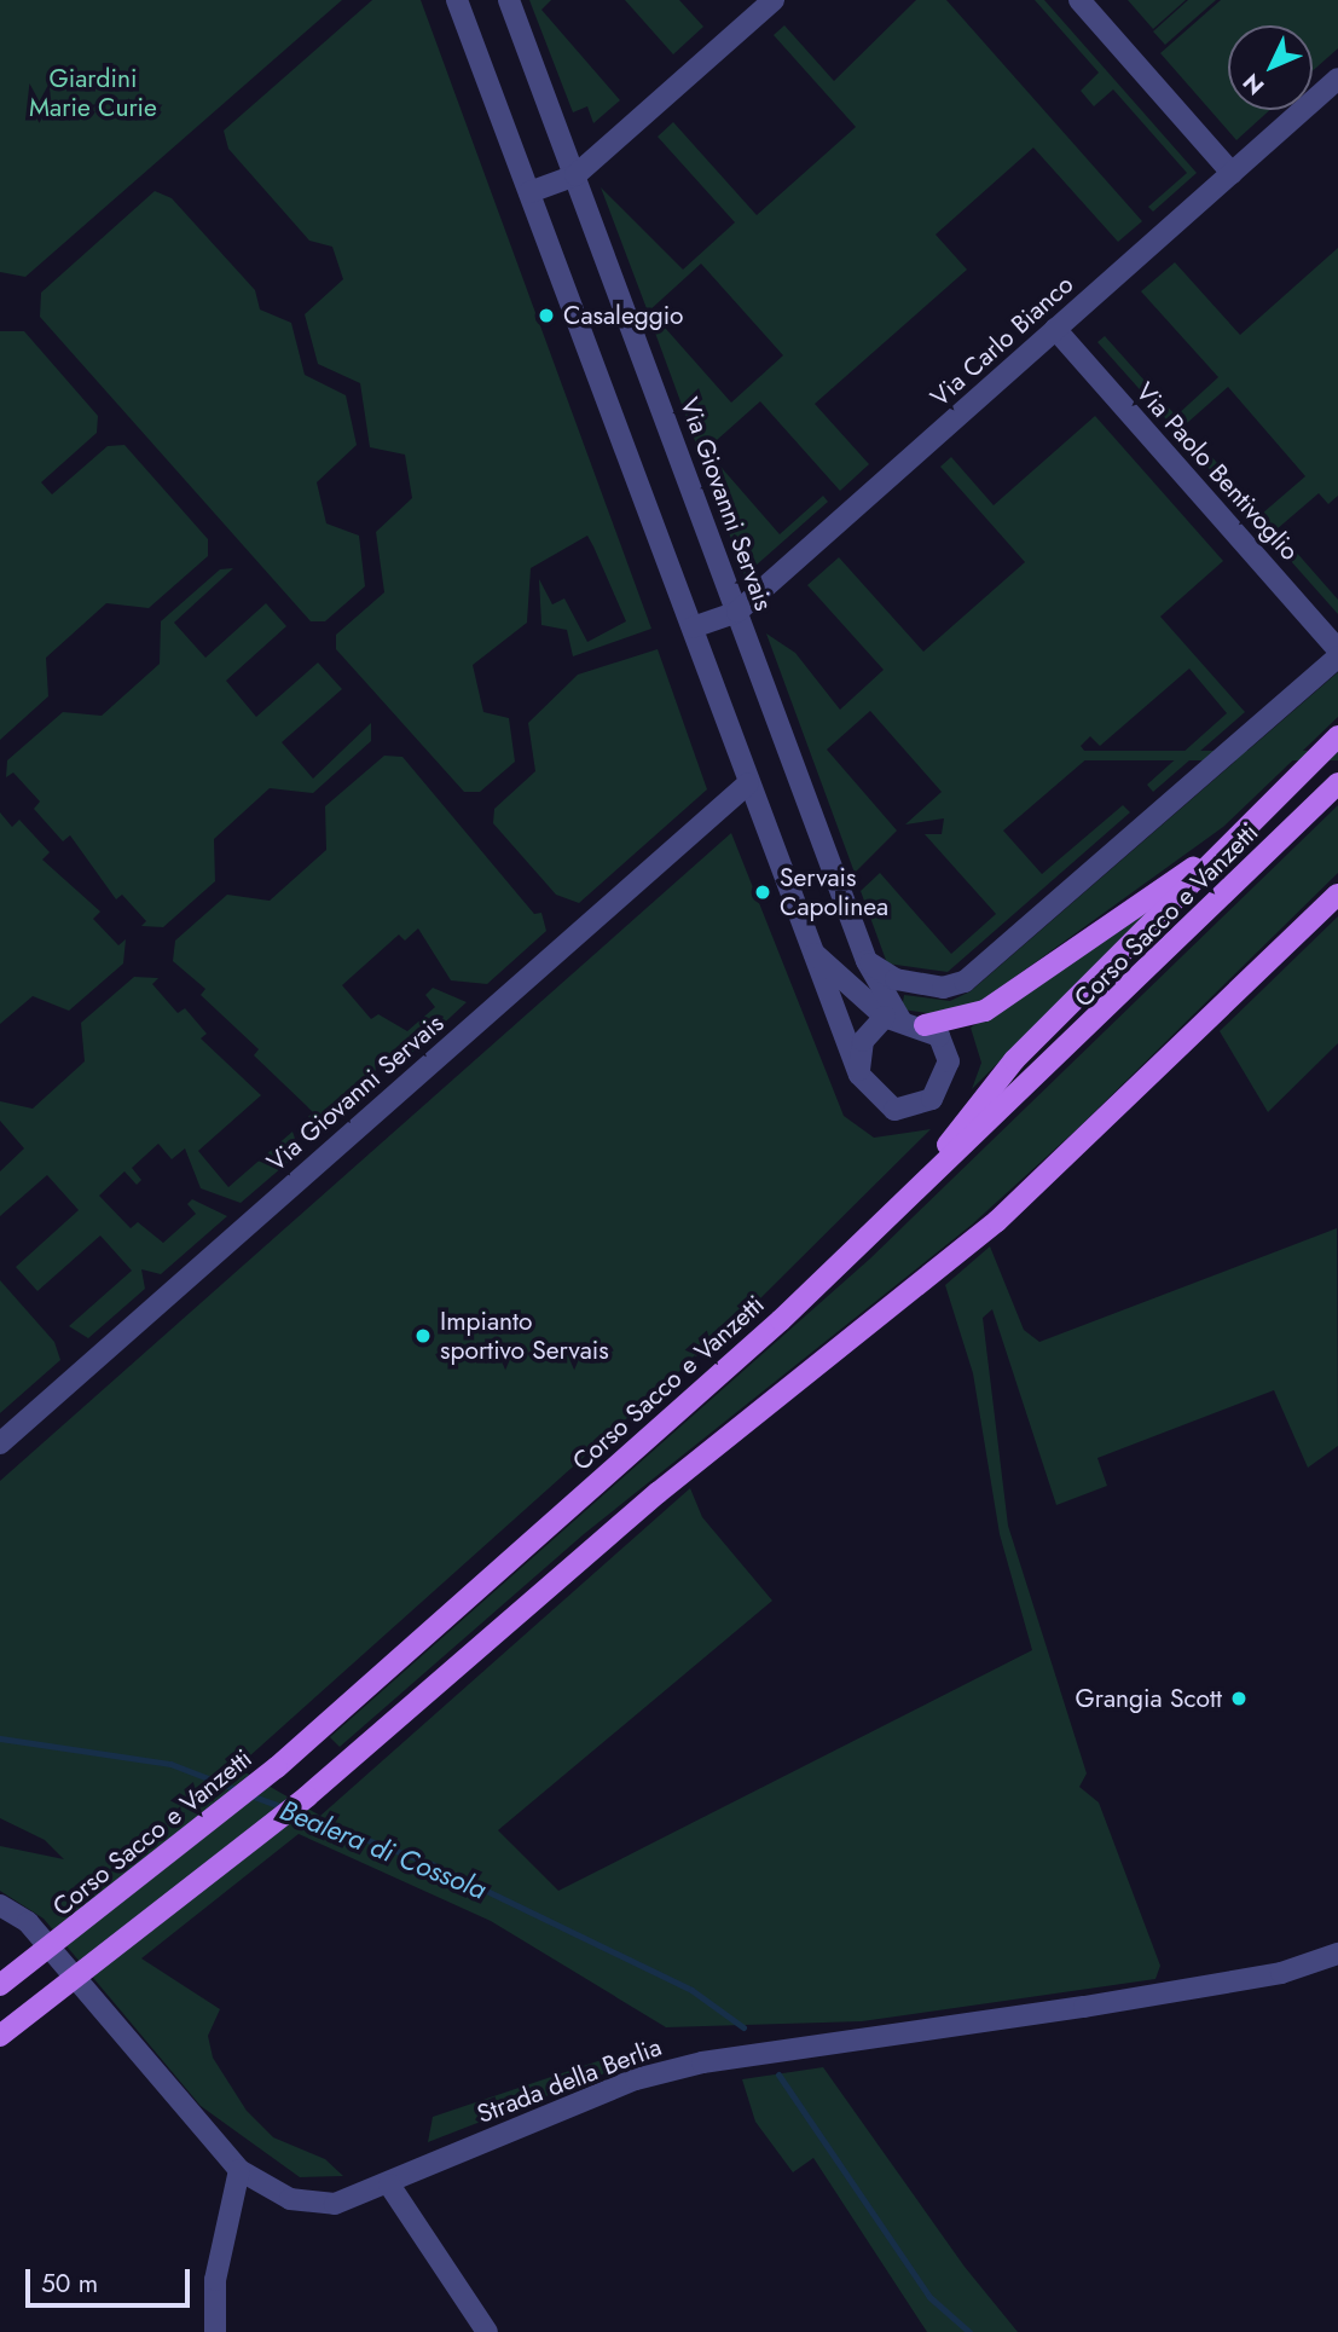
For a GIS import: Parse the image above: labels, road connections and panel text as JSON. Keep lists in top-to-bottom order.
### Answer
{
  "streets": {
    "main road": ["Corso Sacco e Vanzetti"],
    "street": [
      "Via Carlo Bianco",
      "Via Paolo Bentivoglio",
      "Via Giovanni Servais",
      "Strada della Berlia"
    ]
  },
  "crossings": [
    ["Via Carlo Bianco", "Via Paolo Bentivoglio"],
    ["Via Carlo Bianco", "Via Giovanni Servais"]
  ],
  "water": ["Bealera di Cossola"],
  "parks": ["Giardini Marie Curie"],
  "places": [
    "Casaleggio",
    "Servais Capolinea",
    "Impianto sportivo Servais",
    "Grangia Scott"
  ],
  "scale_bar": "50 m",
  "north": "bottom left"
}
